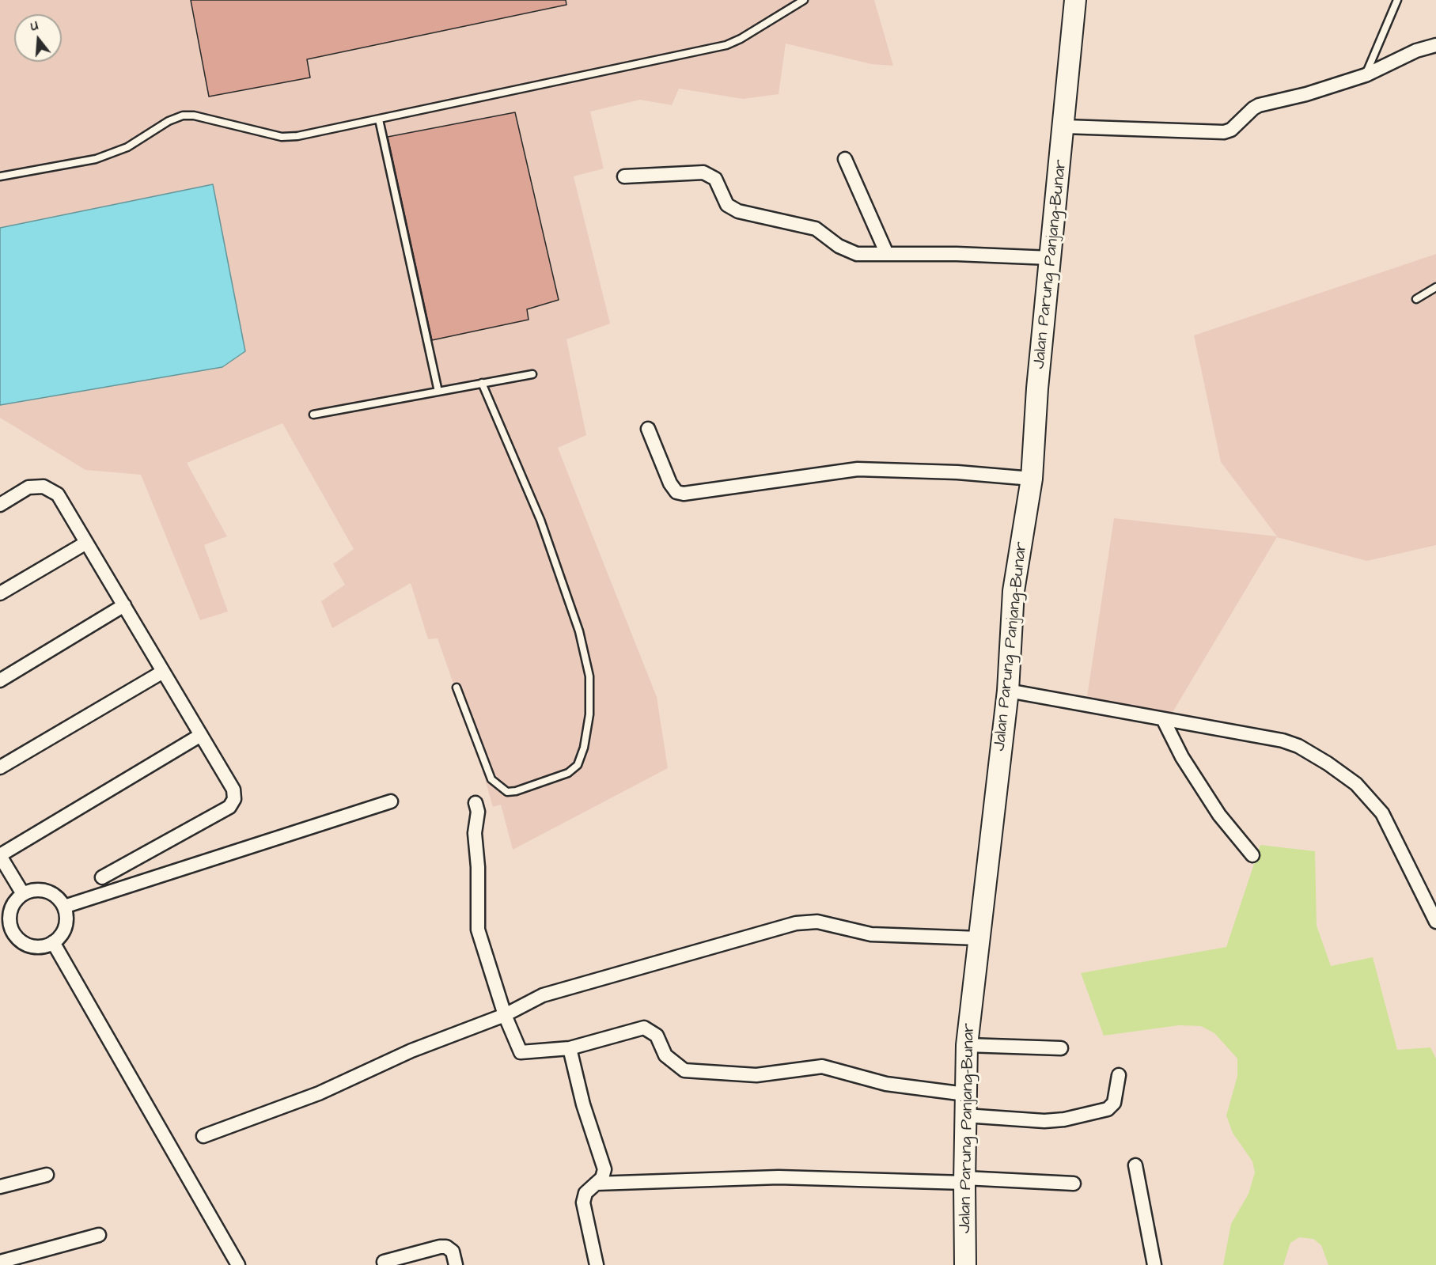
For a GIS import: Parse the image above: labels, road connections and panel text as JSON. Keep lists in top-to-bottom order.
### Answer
{
  "streets": {
    "main road": ["Jalan Parung Panjang–Bunar"]
  },
  "north": "top"
}
